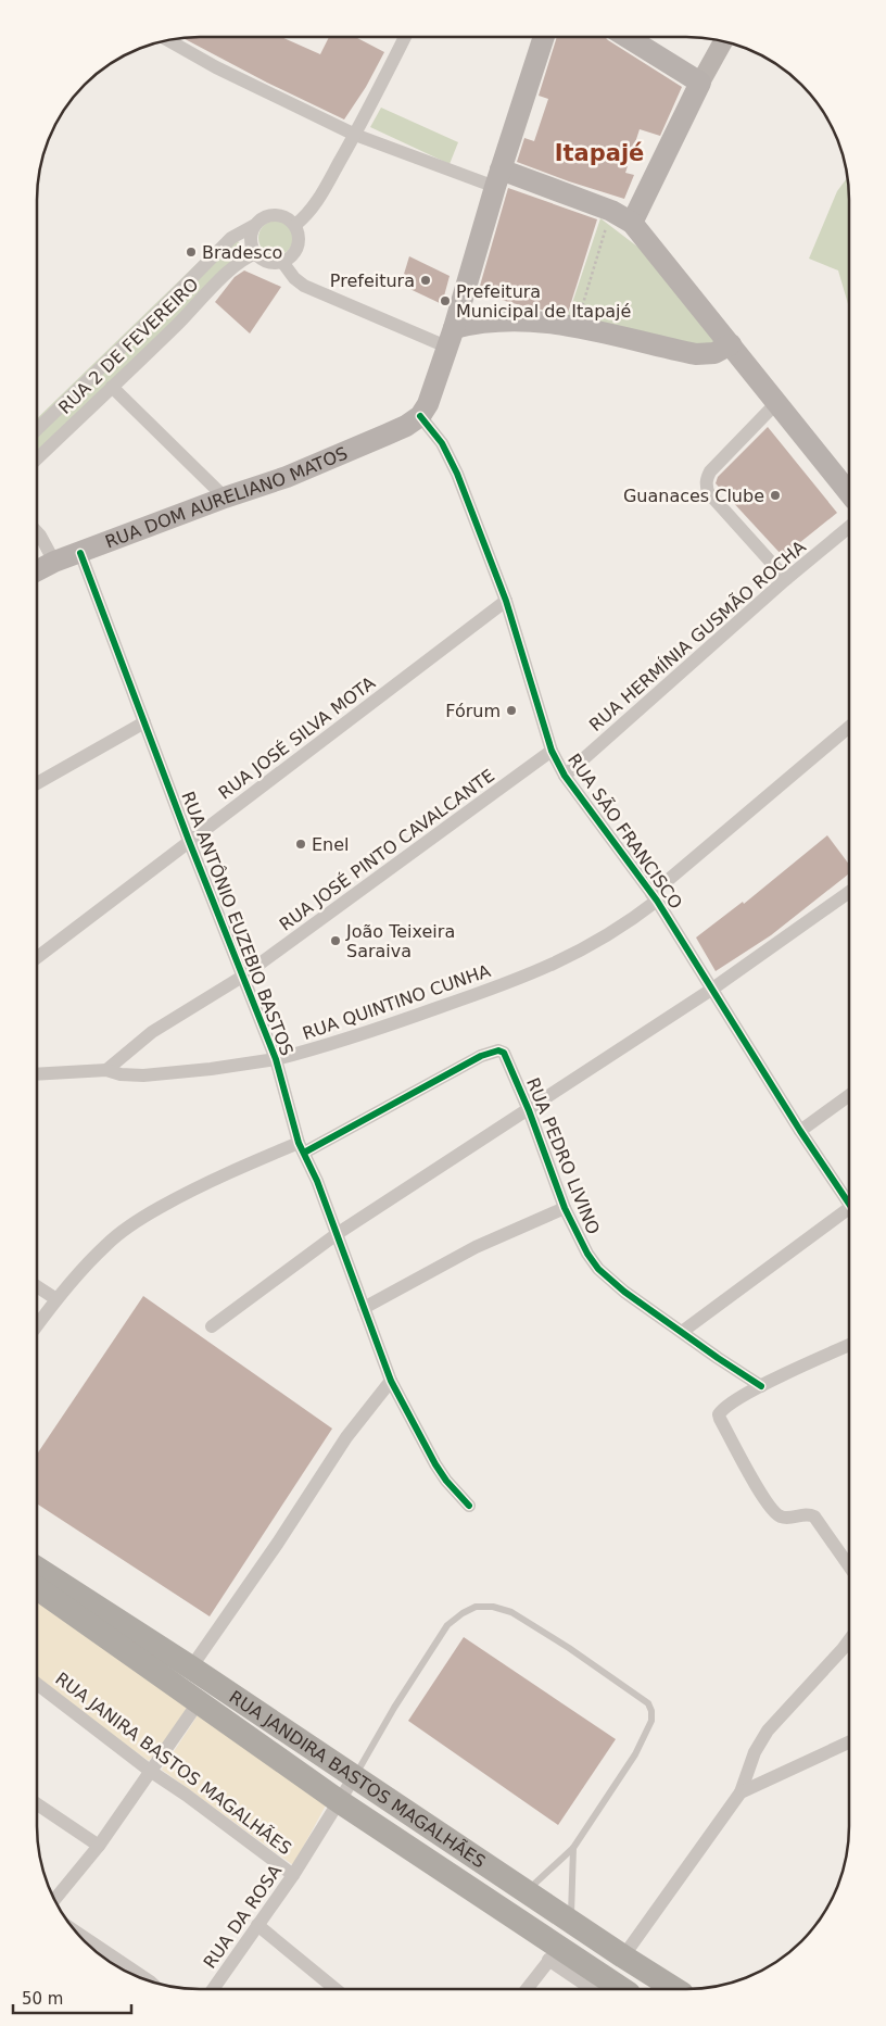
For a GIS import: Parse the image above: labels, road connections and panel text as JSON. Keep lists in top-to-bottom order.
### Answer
{
  "streets": {
    "highway": ["RUA JANDIRA BASTOS MAGALHÃES"],
    "main road": ["RUA DOM AURELIANO MATOS"],
    "street": [
      "RUA 2 DE FEVEREIRO",
      "RUA HERMÍNIA GUSMÃO ROCHA",
      "RUA JOSÉ SILVA MOTA",
      "RUA SÃO FRANCISCO",
      "RUA JOSÉ PINTO CAVALCANTE",
      "RUA ANTÔNIO EUZEBIO BASTOS",
      "RUA QUINTINO CUNHA",
      "RUA PEDRO LIVINO",
      "RUA JANIRA BASTOS MAGALHÃES",
      "RUA DA ROSA"
    ]
  },
  "crossings": [
    ["RUA DOM AURELIANO MATOS", "RUA SÃO FRANCISCO"],
    ["RUA DOM AURELIANO MATOS", "RUA ANTÔNIO EUZEBIO BASTOS"],
    ["RUA HERMÍNIA GUSMÃO ROCHA", "RUA SÃO FRANCISCO"],
    ["RUA JOSÉ SILVA MOTA", "RUA SÃO FRANCISCO"],
    ["RUA JOSÉ SILVA MOTA", "RUA ANTÔNIO EUZEBIO BASTOS"],
    ["RUA SÃO FRANCISCO", "RUA JOSÉ PINTO CAVALCANTE"],
    ["RUA SÃO FRANCISCO", "RUA QUINTINO CUNHA"],
    ["RUA JOSÉ PINTO CAVALCANTE", "RUA ANTÔNIO EUZEBIO BASTOS"],
    ["RUA JOSÉ PINTO CAVALCANTE", "RUA QUINTINO CUNHA"],
    ["RUA ANTÔNIO EUZEBIO BASTOS", "RUA QUINTINO CUNHA"],
    ["RUA ANTÔNIO EUZEBIO BASTOS", "RUA PEDRO LIVINO"],
    ["RUA JANIRA BASTOS MAGALHÃES", "RUA DA ROSA"],
    ["RUA JANDIRA BASTOS MAGALHÃES", "RUA DA ROSA"]
  ],
  "districts": ["Itapajé"],
  "places": [
    "Bradesco",
    "Prefeitura",
    "Prefeitura Municipal de Itapajé",
    "Guanaces Clube",
    "Fórum",
    "Enel",
    "João Teixeira Saraiva"
  ],
  "scale_bar": "50 m"
}
